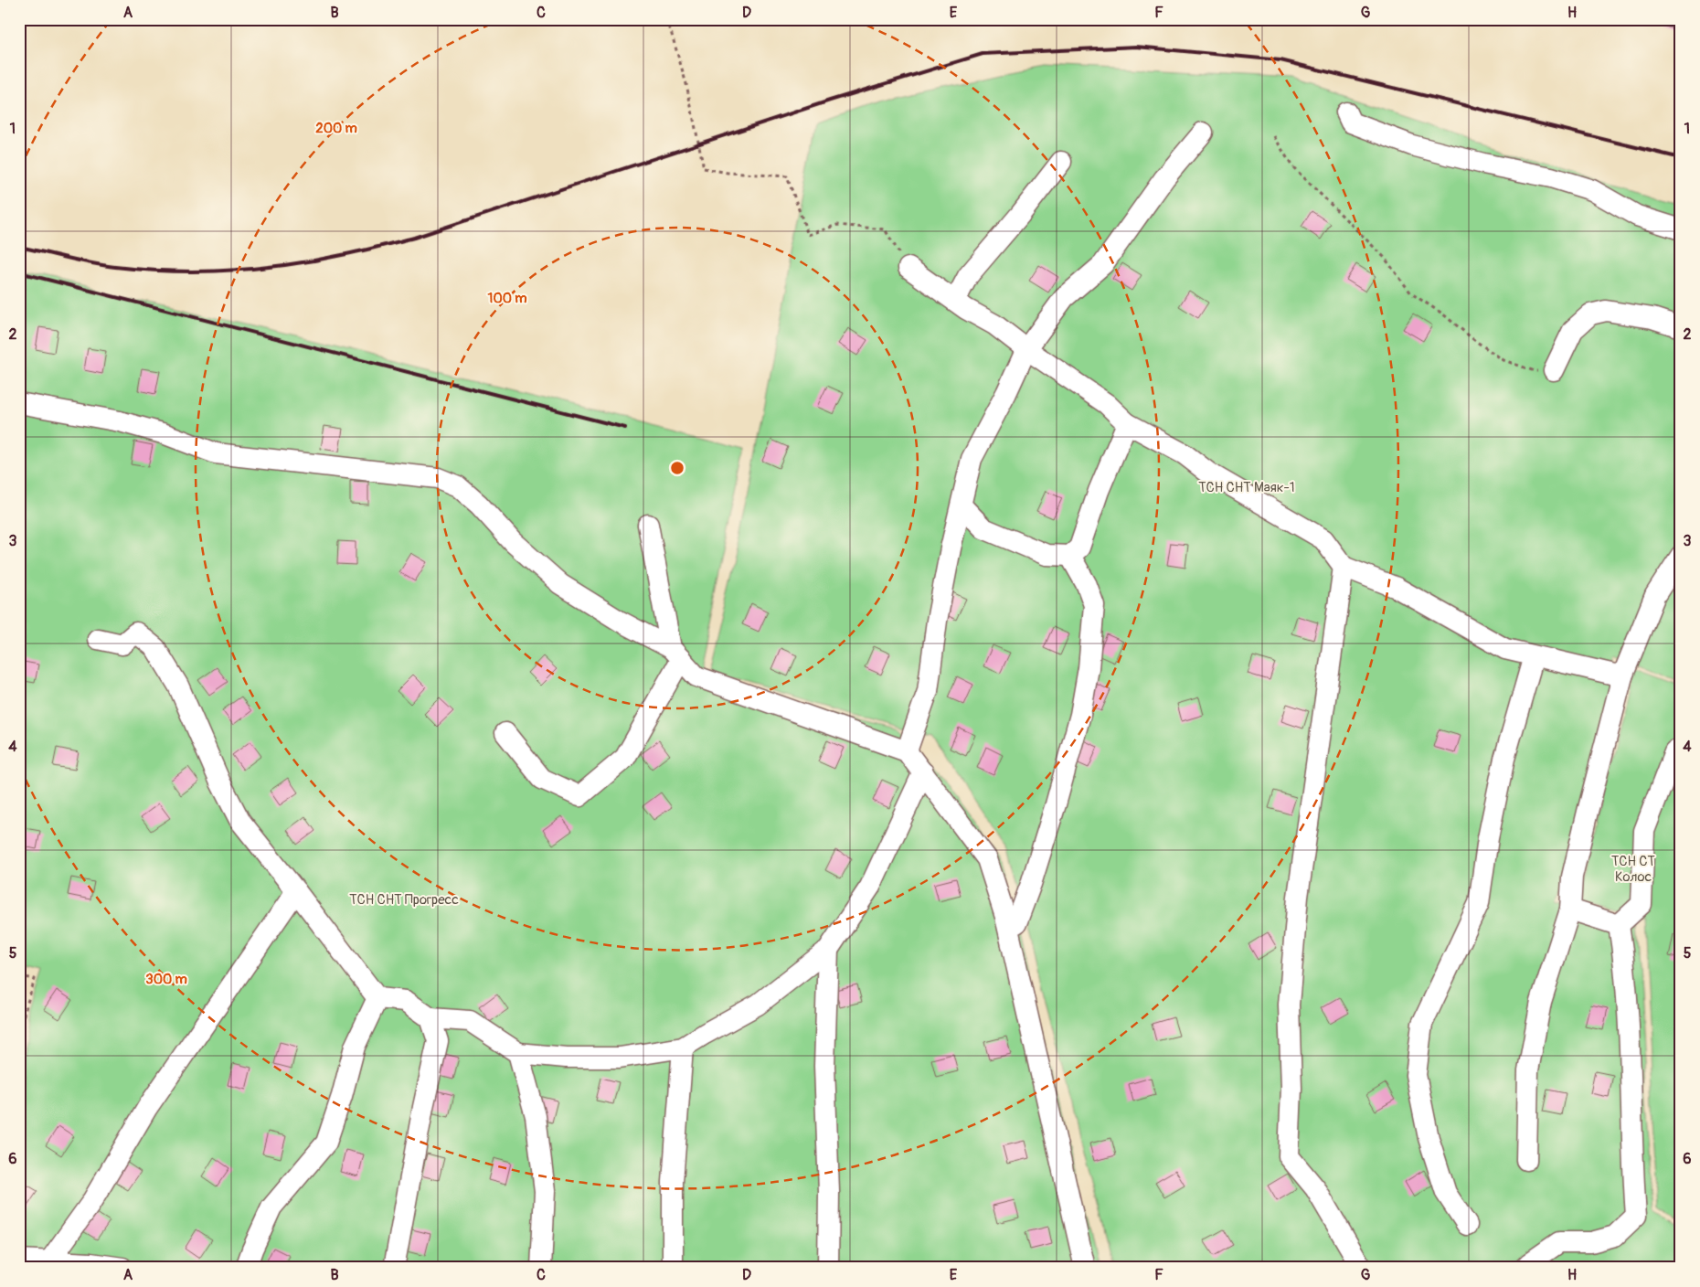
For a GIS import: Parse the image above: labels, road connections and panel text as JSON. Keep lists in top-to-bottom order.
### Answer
{
  "parks": ["ТСН СНТ Маяк-1", "ТСН СТ Колос", "ТСН СНТ Прогресс"],
  "grid": {
    "columns": [
      "A",
      "B",
      "C",
      "D",
      "E",
      "F",
      "G",
      "H"
    ],
    "rows": [
      "1",
      "2",
      "3",
      "4",
      "5",
      "6"
    ]
  },
  "rings": ["200 m", "100 m", "300 m"]
}
